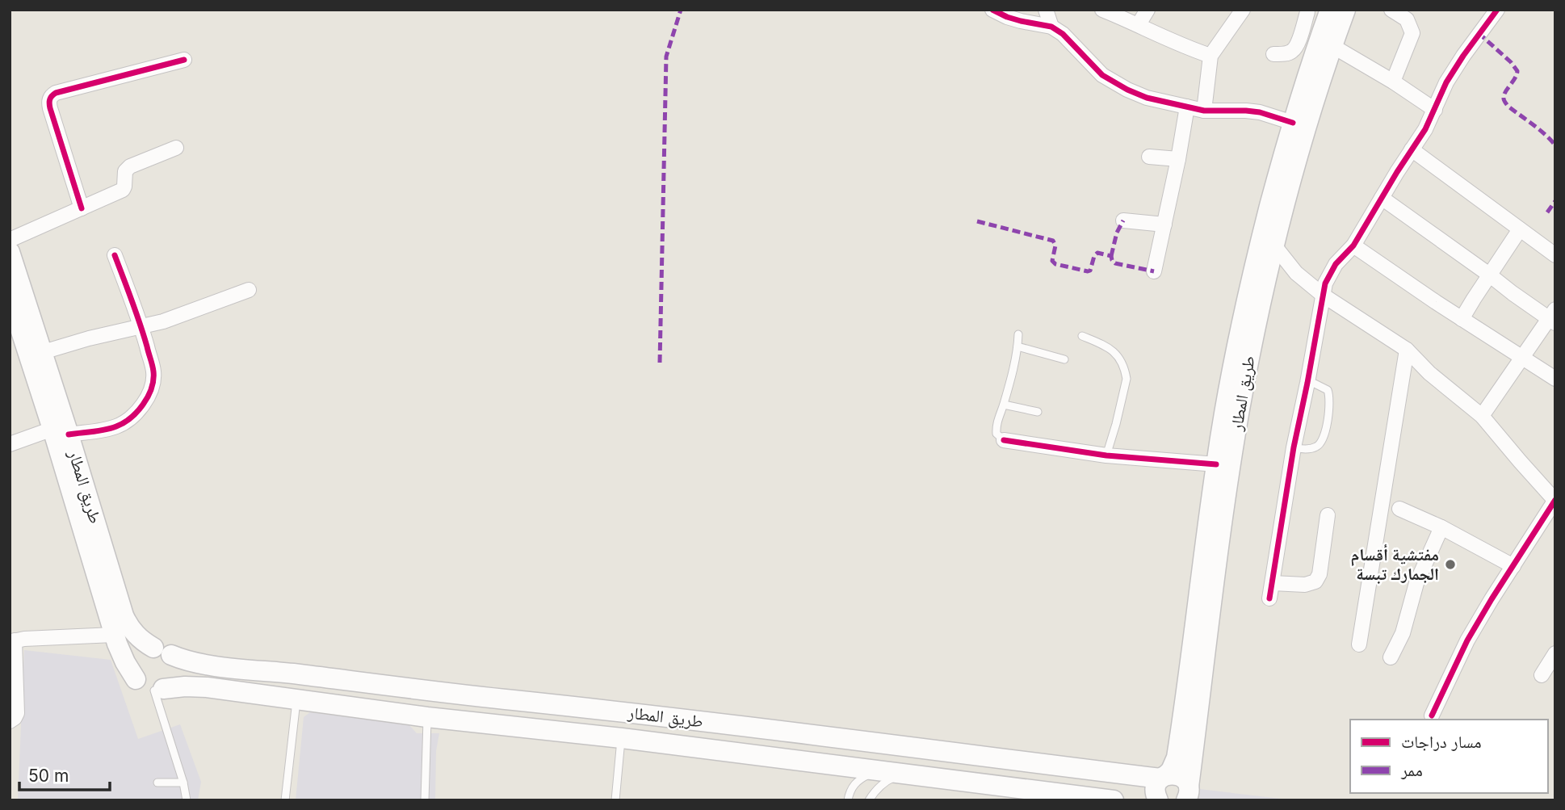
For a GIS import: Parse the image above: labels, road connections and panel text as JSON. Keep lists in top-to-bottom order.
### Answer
{
  "streets": {
    "main road": ["طريق المطار"]
  },
  "places": ["مفتشية أقسام الجمارك تبسة"],
  "legend": ["مسار دراجات", "ممر"],
  "scale_bar": "50 m"
}
